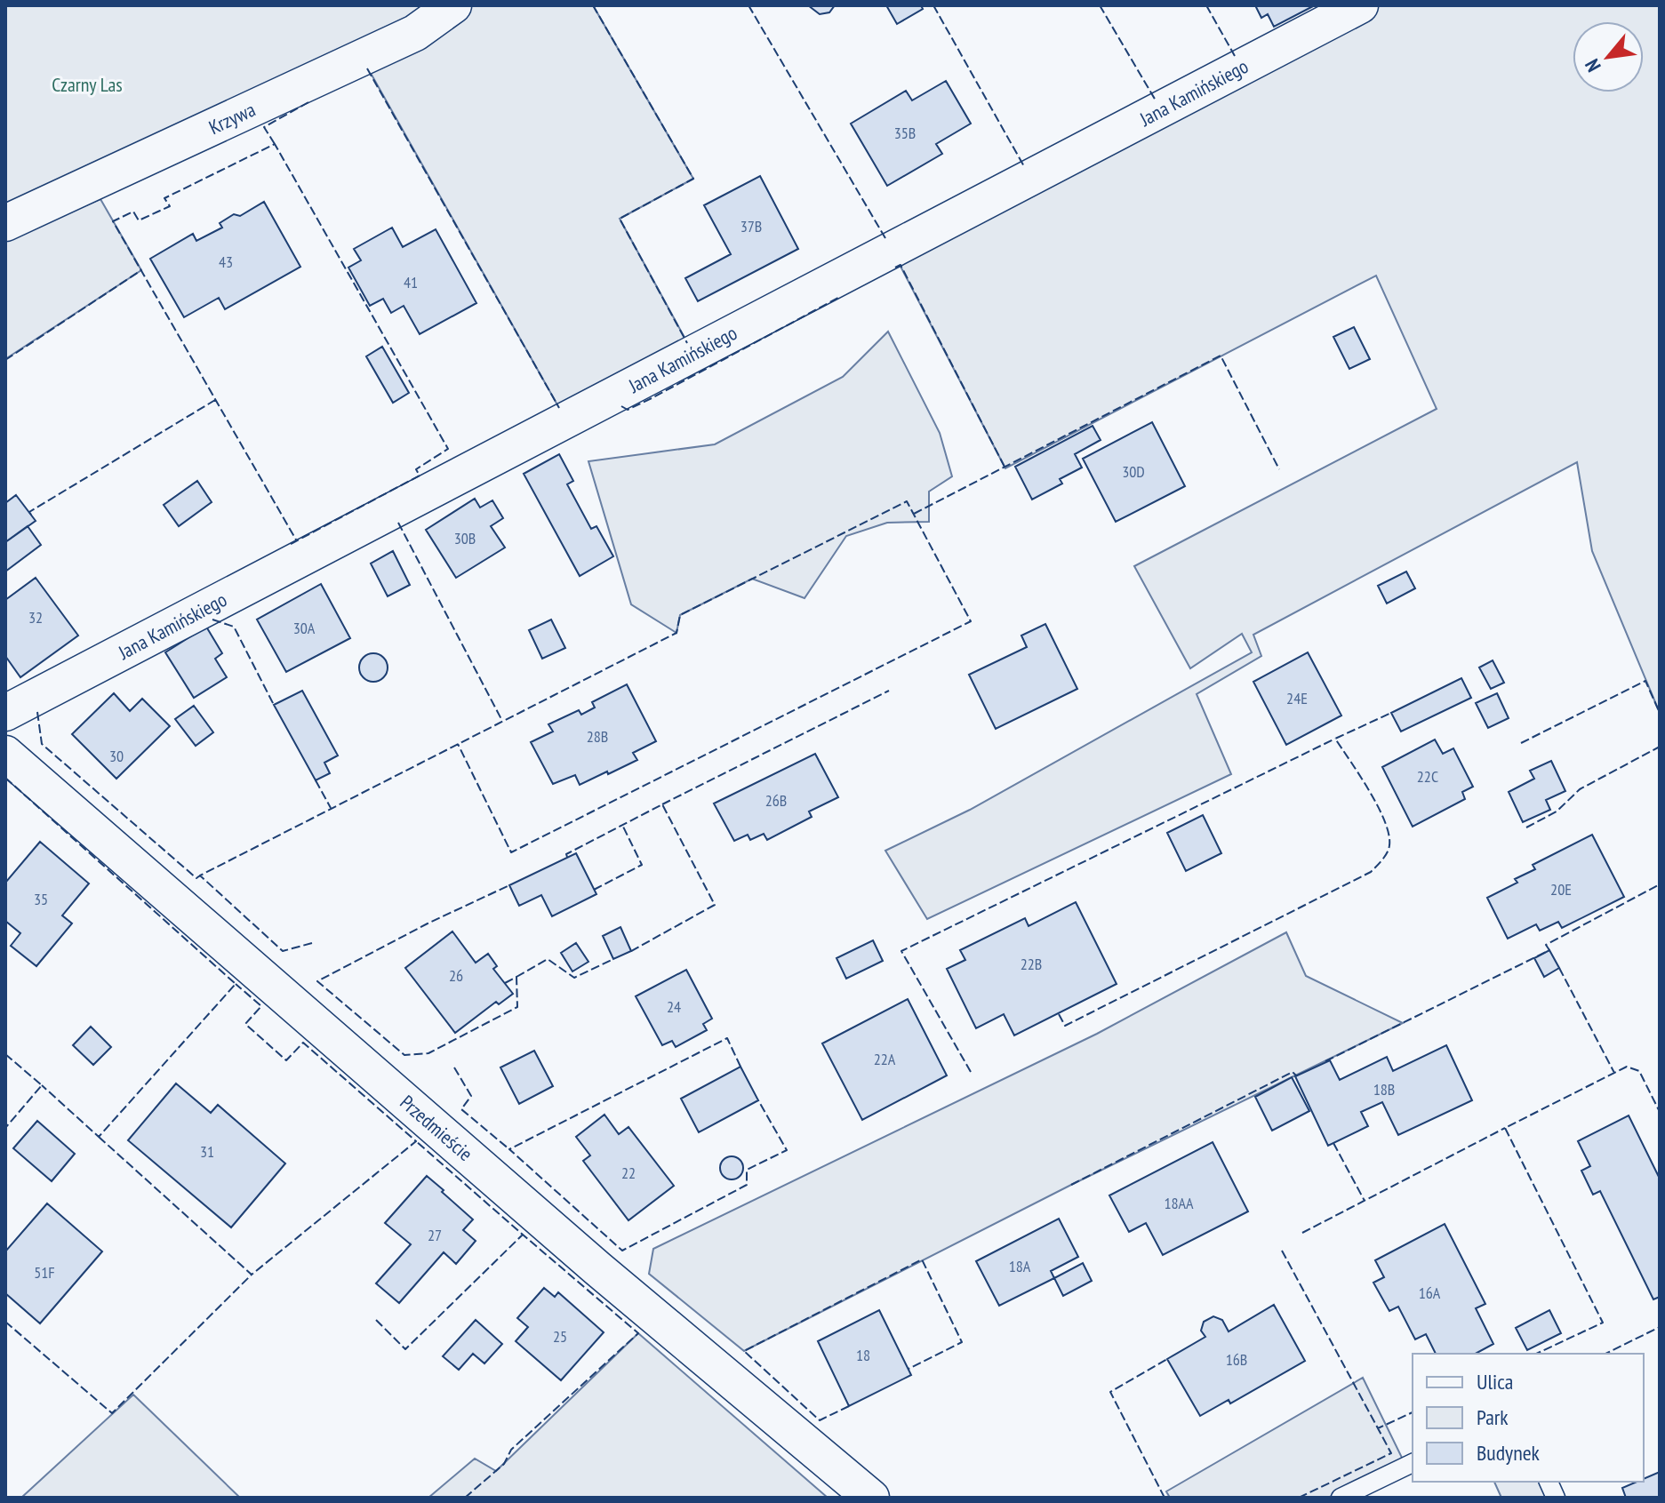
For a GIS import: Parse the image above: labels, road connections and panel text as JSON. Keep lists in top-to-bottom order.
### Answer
{
  "streets": {
    "street": ["Jana Kamińskiego", "Krzywa", "Przedmieście"]
  },
  "parks": ["Czarny Las"],
  "house_numbers": [
    "35B",
    "37B",
    "43",
    "41",
    "30D",
    "30B",
    "32",
    "30A",
    "24E",
    "28B",
    "30",
    "22C",
    "26B",
    "20E",
    "35",
    "22B",
    "26",
    "24",
    "22A",
    "18B",
    "31",
    "22",
    "18AA",
    "27",
    "18A",
    "51F",
    "16A",
    "25",
    "18",
    "16B"
  ],
  "legend": ["Ulica", "Park", "Budynek"],
  "north": "bottom left"
}
